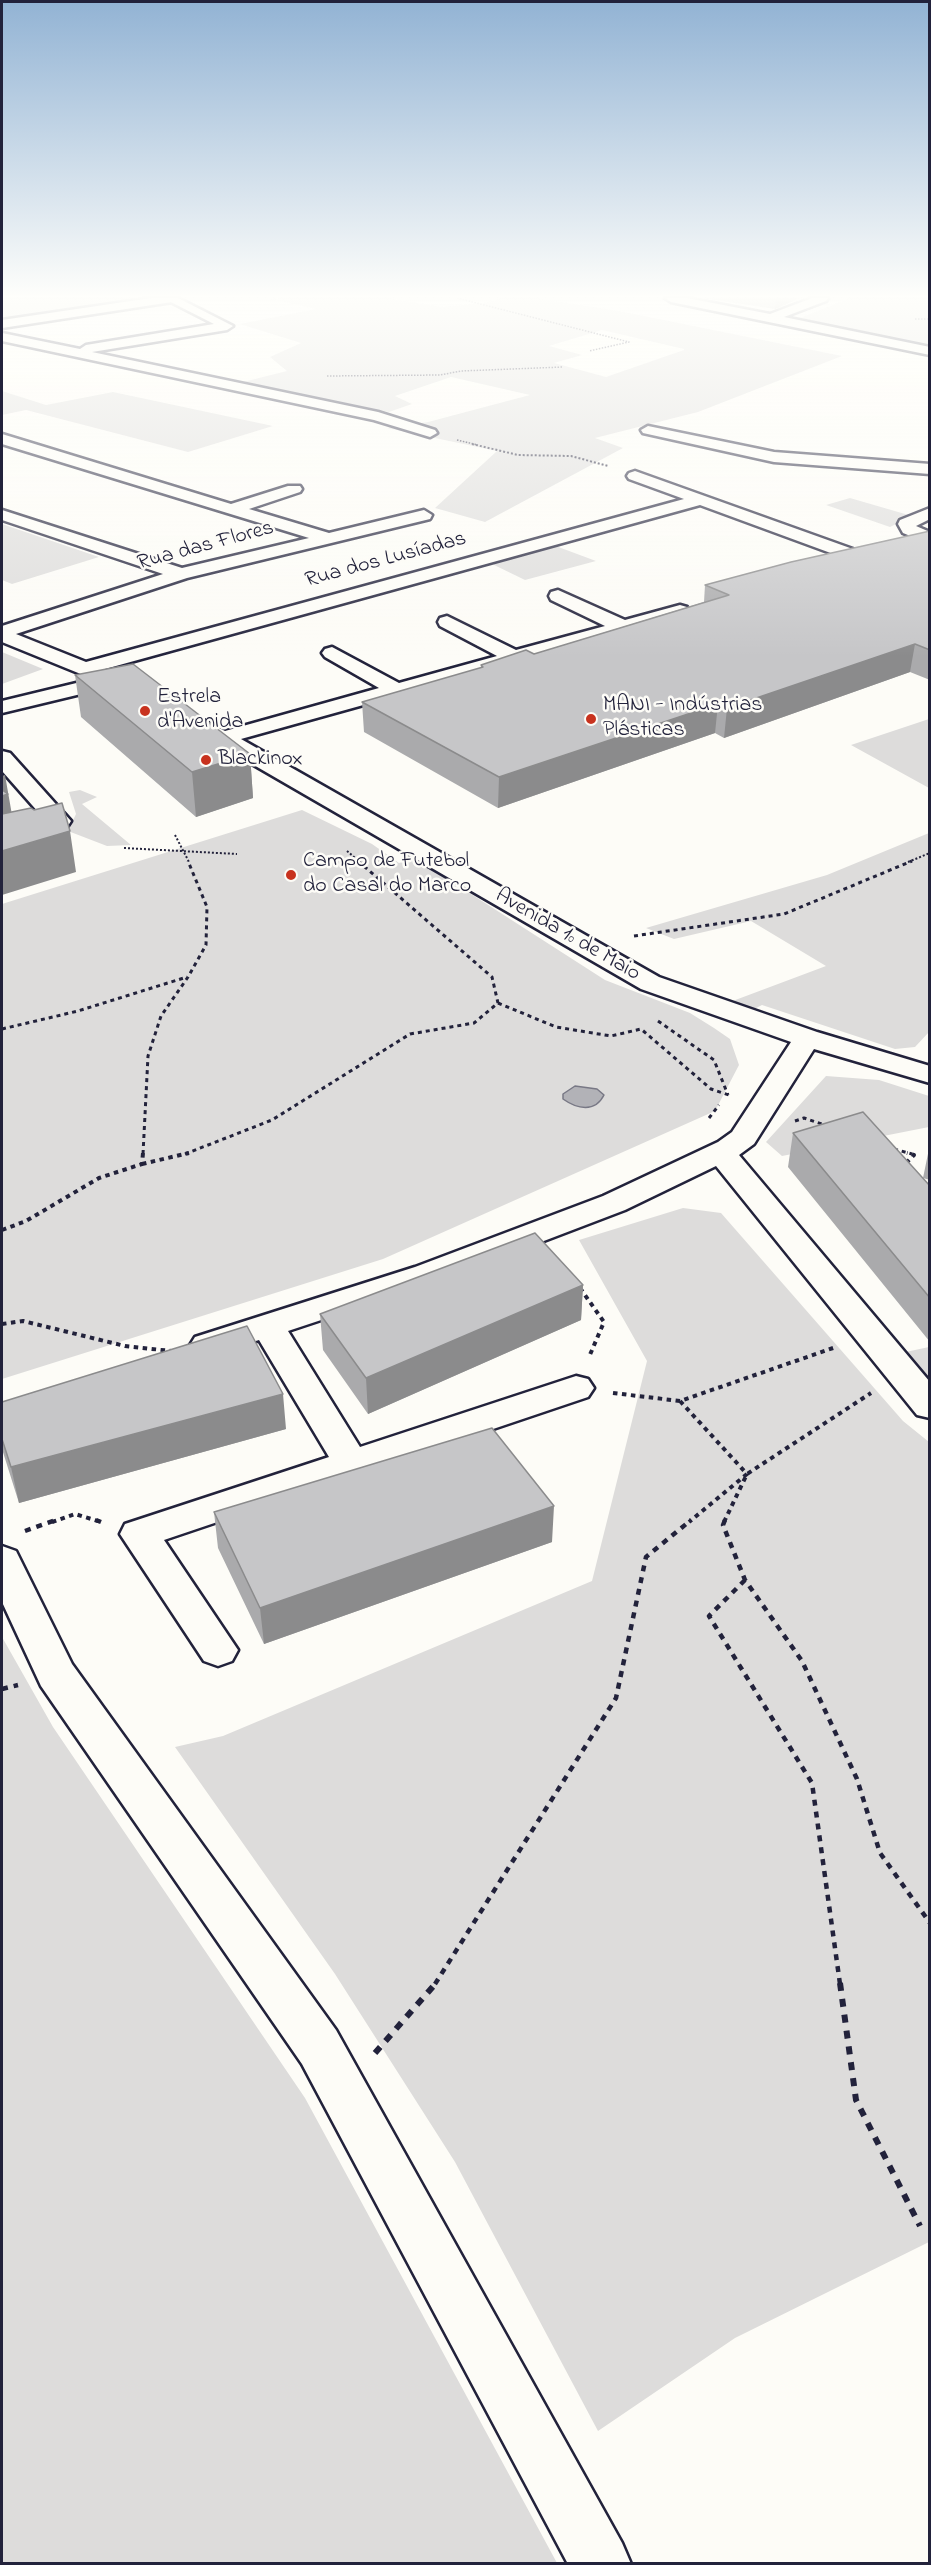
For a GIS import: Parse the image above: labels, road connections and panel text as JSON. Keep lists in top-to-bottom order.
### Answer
{
  "streets": {
    "street": ["Rua das Flores", "Rua dos Lusíadas", "Avenida 1º de Maio"]
  },
  "places": [
    "Estrela d'Avenida",
    "MANI - Indústrias Plásticas",
    "Blackinox",
    "Campo de Futebol do Casal do Marco"
  ]
}
